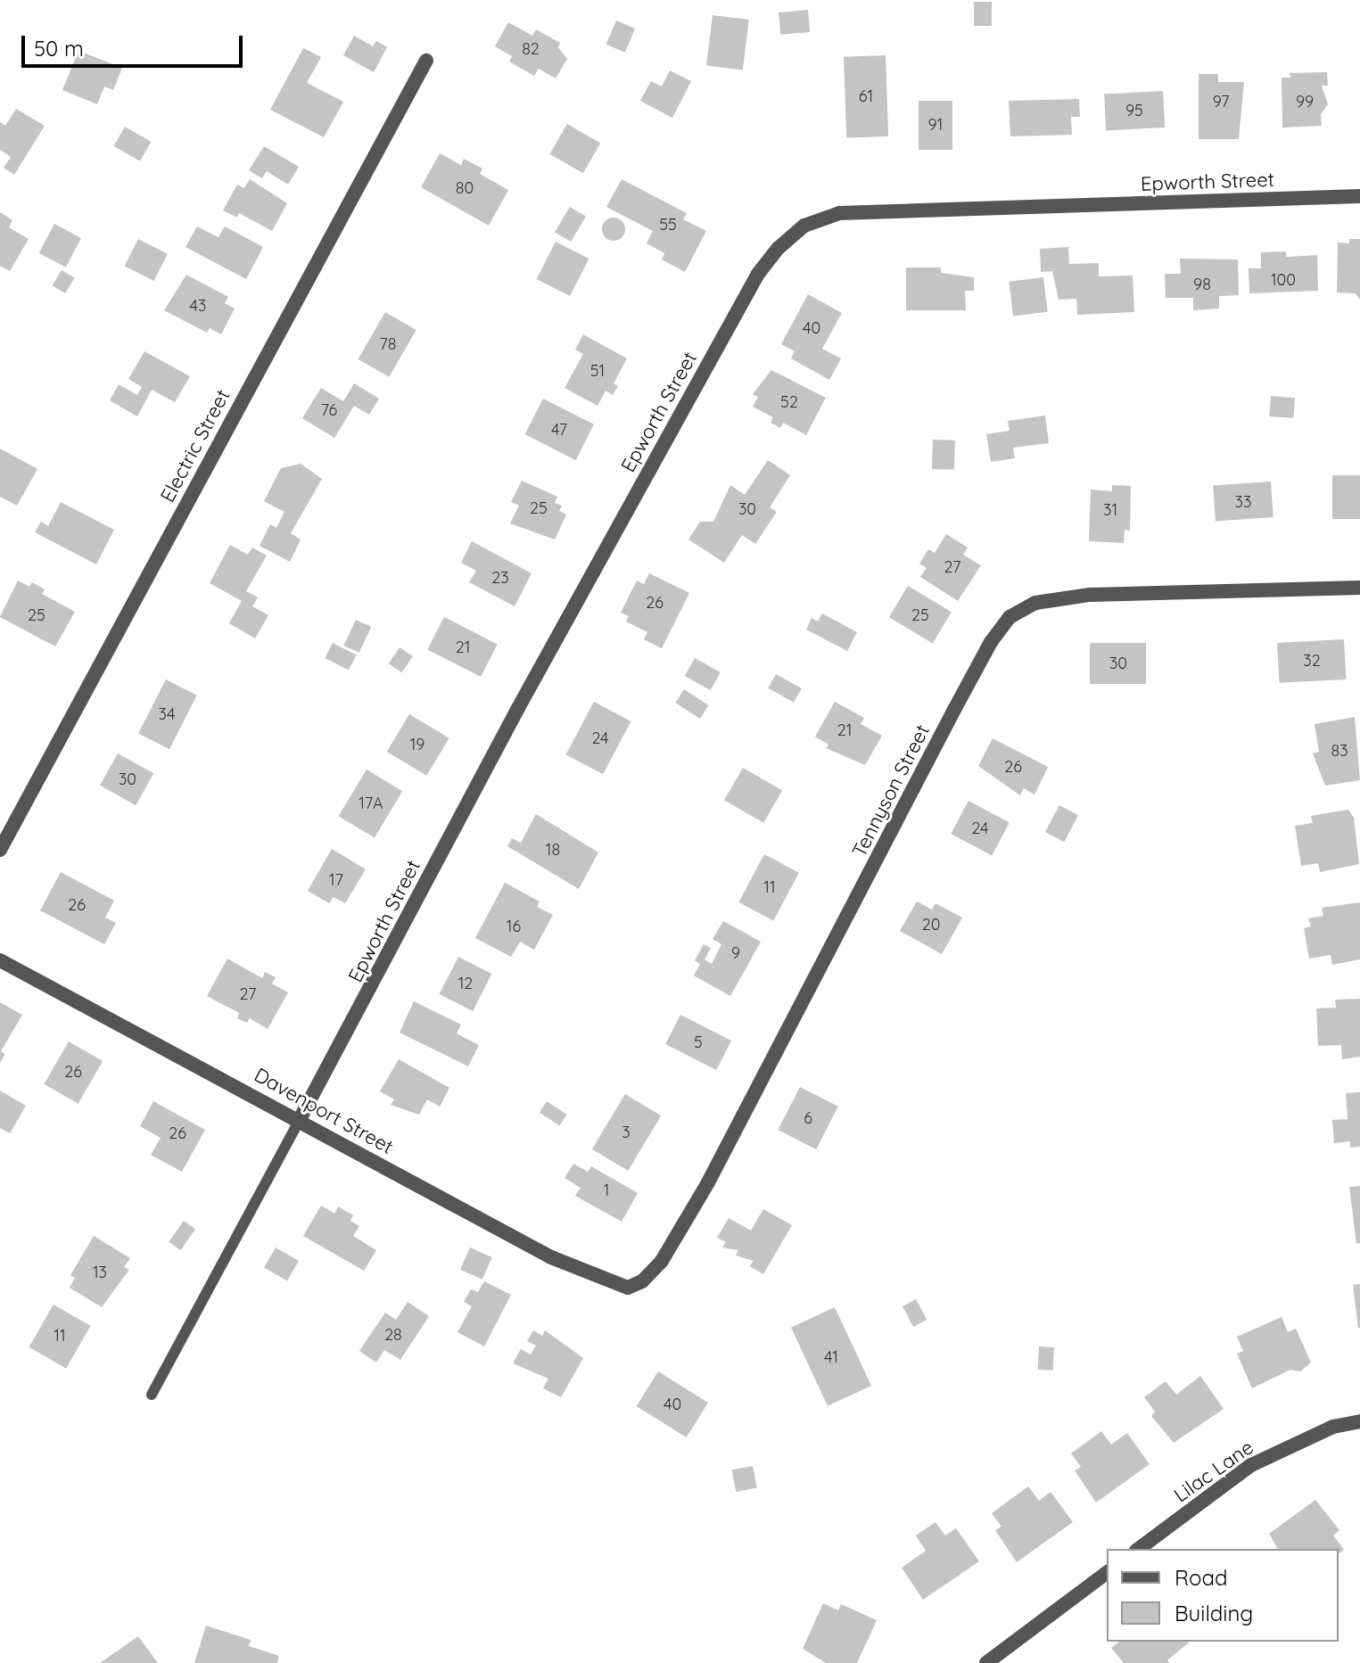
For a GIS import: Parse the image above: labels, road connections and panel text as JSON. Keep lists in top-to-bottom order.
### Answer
{
  "streets": {
    "street": [
      "Epworth Street",
      "Electric Street",
      "Tennyson Street",
      "Davenport Street",
      "Lilac Lane"
    ]
  },
  "crossings": [
    ["Epworth Street", "Davenport Street"],
    ["Tennyson Street", "Davenport Street"]
  ],
  "house_numbers": [
    "82",
    "61",
    "97",
    "99",
    "95",
    "91",
    "80",
    "55",
    "100",
    "98",
    "43",
    "40",
    "78",
    "51",
    "52",
    "76",
    "47",
    "33",
    "25",
    "30",
    "31",
    "27",
    "23",
    "26",
    "25",
    "25",
    "21",
    "32",
    "30",
    "34",
    "21",
    "24",
    "19",
    "83",
    "26",
    "30",
    "17A",
    "24",
    "18",
    "17",
    "11",
    "26",
    "20",
    "16",
    "9",
    "12",
    "27",
    "5",
    "26",
    "6",
    "3",
    "26",
    "1",
    "13",
    "28",
    "11",
    "41",
    "40"
  ],
  "legend": ["Road", "Building"],
  "scale_bar": "50 m"
}
